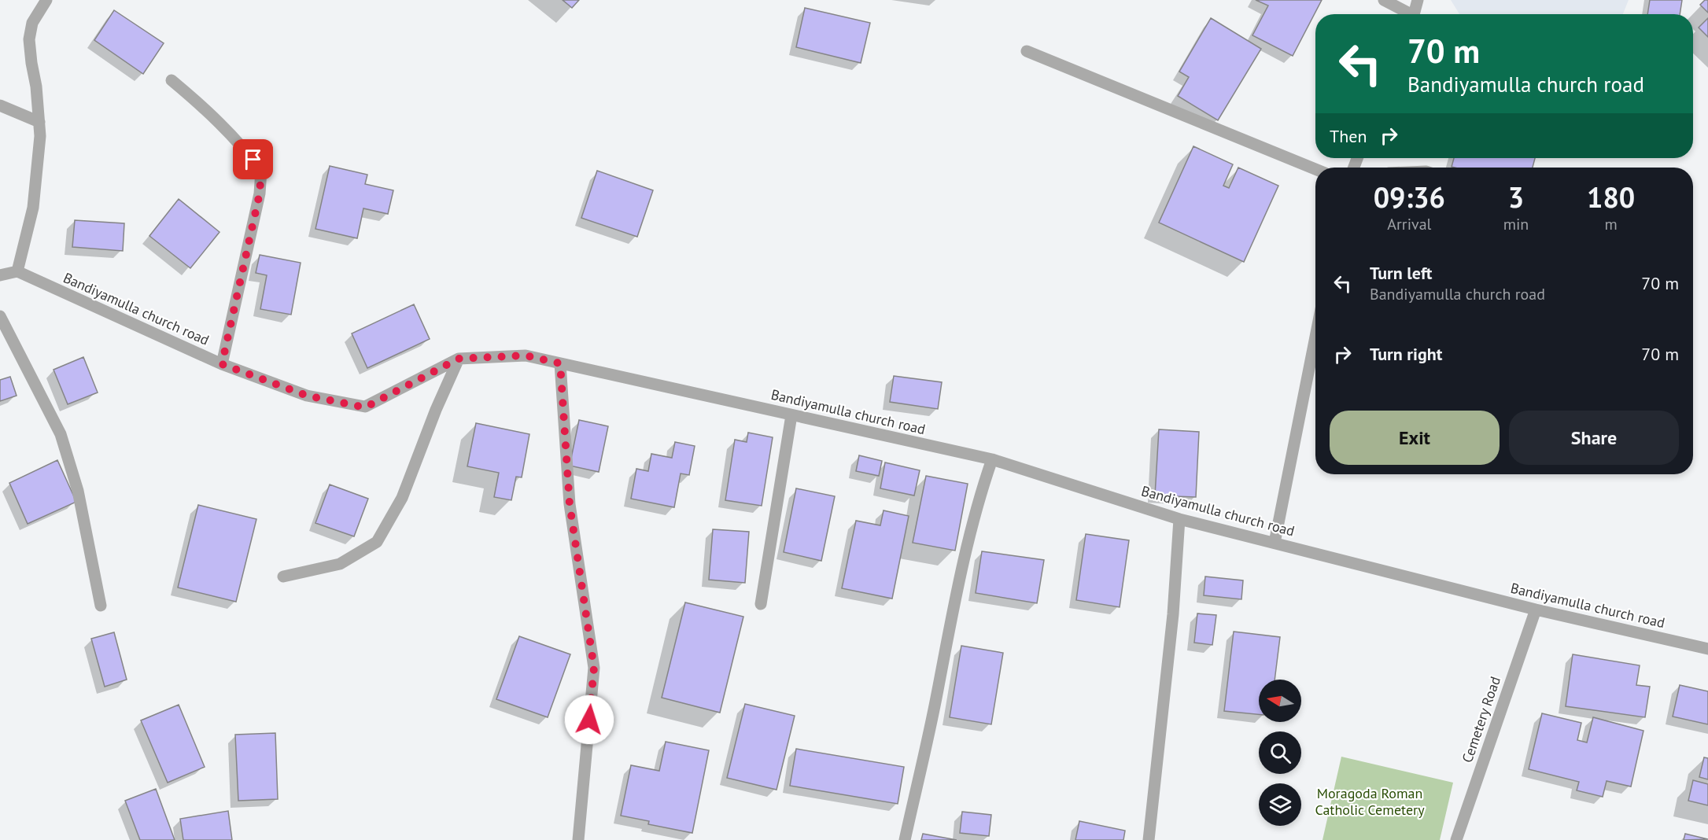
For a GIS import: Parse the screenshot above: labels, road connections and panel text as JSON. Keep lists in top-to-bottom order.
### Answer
{
  "streets": {
    "street": ["Bandiyamulla church road", "Cemetery Road"]
  },
  "crossings": [
    ["Bandiyamulla church road", "Cemetery Road"]
  ],
  "parks": ["Moragoda Roman Catholic Cemetery"],
  "north": "left",
  "page": {
    "turn": ["70 m", "Bandiyamulla church road"],
    "then": "Then",
    "eta": [
      "09:36",
      "Arrival",
      "3",
      "min",
      "180",
      "m"
    ],
    "list": [
      {
        "name": "Turn left",
        "note": "Bandiyamulla church road",
        "value": "70 m"
      },
      {
        "name": "Turn right",
        "value": "70 m"
      }
    ],
    "buttons": ["Exit", "Share"]
  }
}
